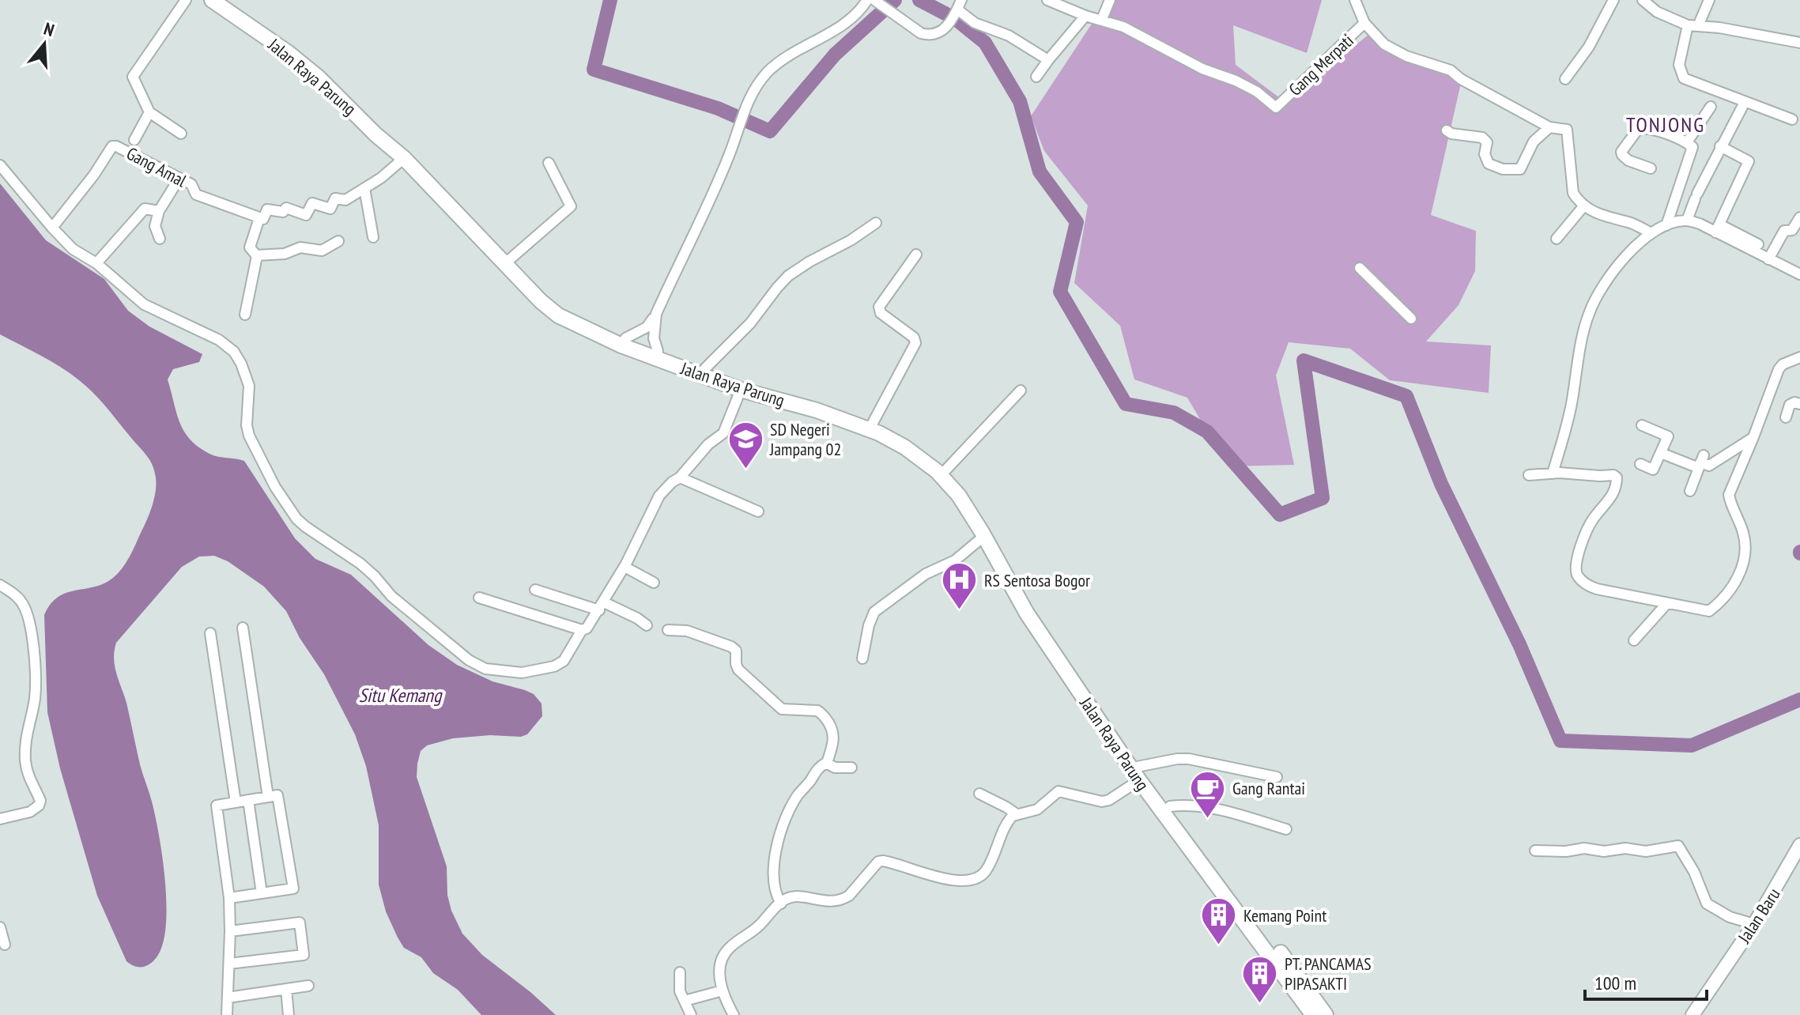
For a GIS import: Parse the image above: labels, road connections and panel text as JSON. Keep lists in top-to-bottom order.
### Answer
{
  "streets": {
    "highway": ["Jalan Raya Parung"],
    "main road": ["Jalan Baru"],
    "street": ["Gang Merpati", "Gang Amal"]
  },
  "districts": ["TONJONG"],
  "water": ["Situ Kemang"],
  "places": {
    "school or university": ["SD Negeri Jampang 02"],
    "hospital": ["RS Sentosa Bogor"],
    "cafe": ["Gang Rantai"],
    "building": ["Kemang Point", "PT. PANCAMAS PIPASAKTI"]
  },
  "scale_bar": "100 m",
  "north": "top"
}
